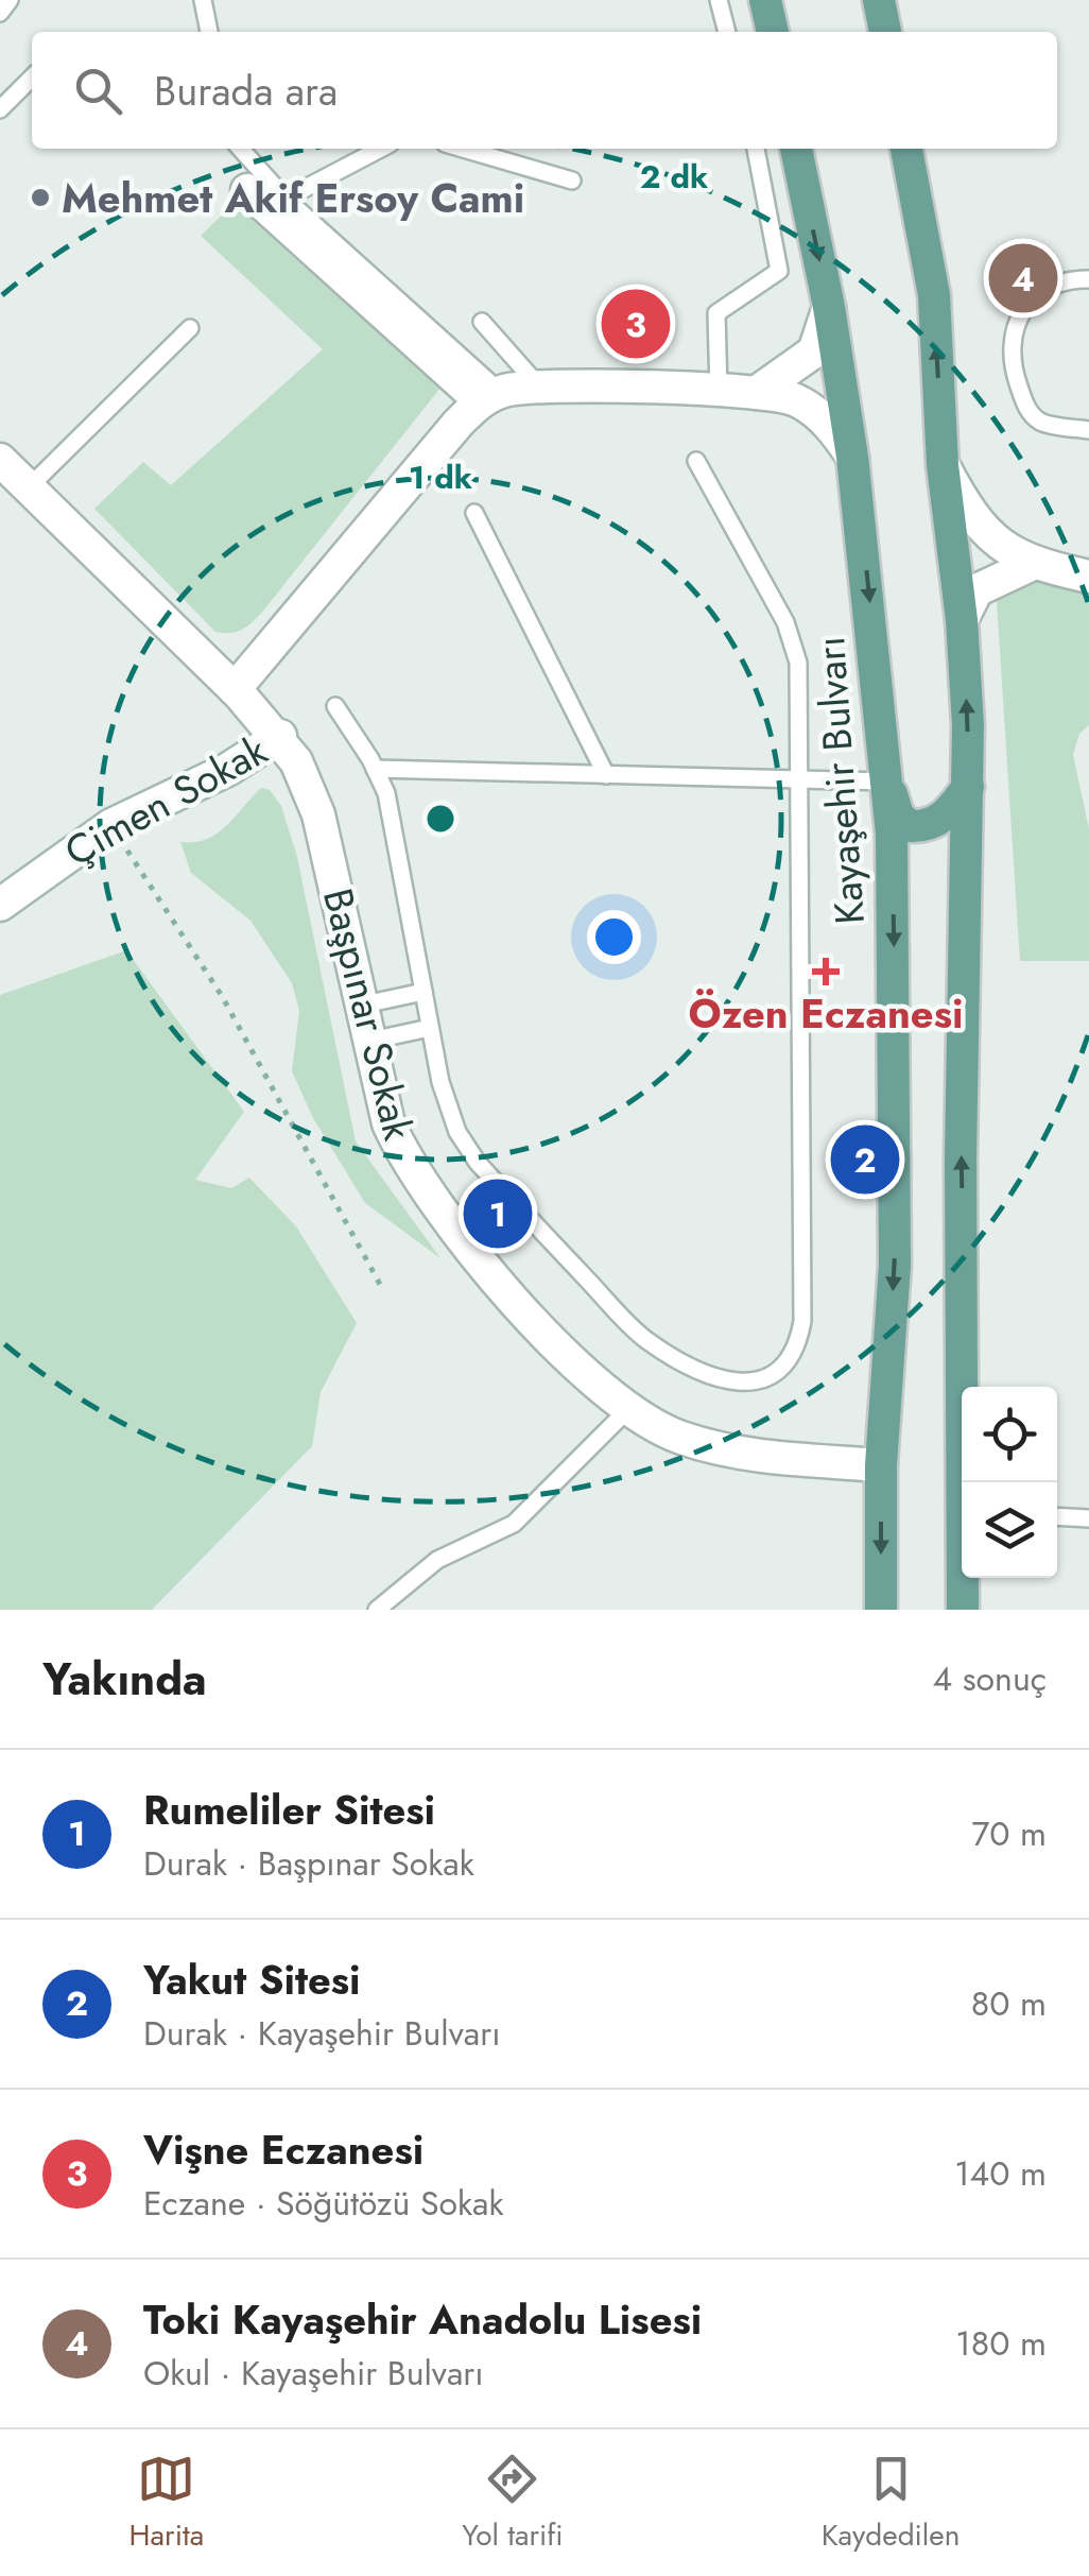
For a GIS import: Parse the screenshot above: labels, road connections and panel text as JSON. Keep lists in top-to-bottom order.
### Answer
{
  "streets": {
    "main road": ["Kayaşehir Bulvarı"],
    "street": ["Çimen Sokak", "Başpınar Sokak"]
  },
  "crossings": [
    ["Kayaşehir Bulvarı", "Başpınar Sokak"],
    ["Çimen Sokak", "Başpınar Sokak"]
  ],
  "places": {
    "other": ["Mehmet Akif Ersoy Cami"],
    "health": ["Özen Eczanesi"]
  },
  "page": {
    "search": "Burada ara",
    "pins": [
      "4",
      "3",
      "2",
      "1"
    ],
    "heading": ["Yakında", "4 sonuç"],
    "list": [
      {
        "mark": "1",
        "name": "Rumeliler Sitesi",
        "note": "Durak · Başpınar Sokak",
        "value": "70 m"
      },
      {
        "mark": "2",
        "name": "Yakut Sitesi",
        "note": "Durak · Kayaşehir Bulvarı",
        "value": "80 m"
      },
      {
        "mark": "3",
        "name": "Vişne Eczanesi",
        "note": "Eczane · Söğütözü Sokak",
        "value": "140 m"
      },
      {
        "mark": "4",
        "name": "Toki Kayaşehir Anadolu Lisesi",
        "note": "Okul · Kayaşehir Bulvarı",
        "value": "180 m"
      }
    ],
    "nav": ["Harita", "Yol tarifi", "Kaydedilen"]
  },
  "rings": ["2 dk", "1 dk"]
}
